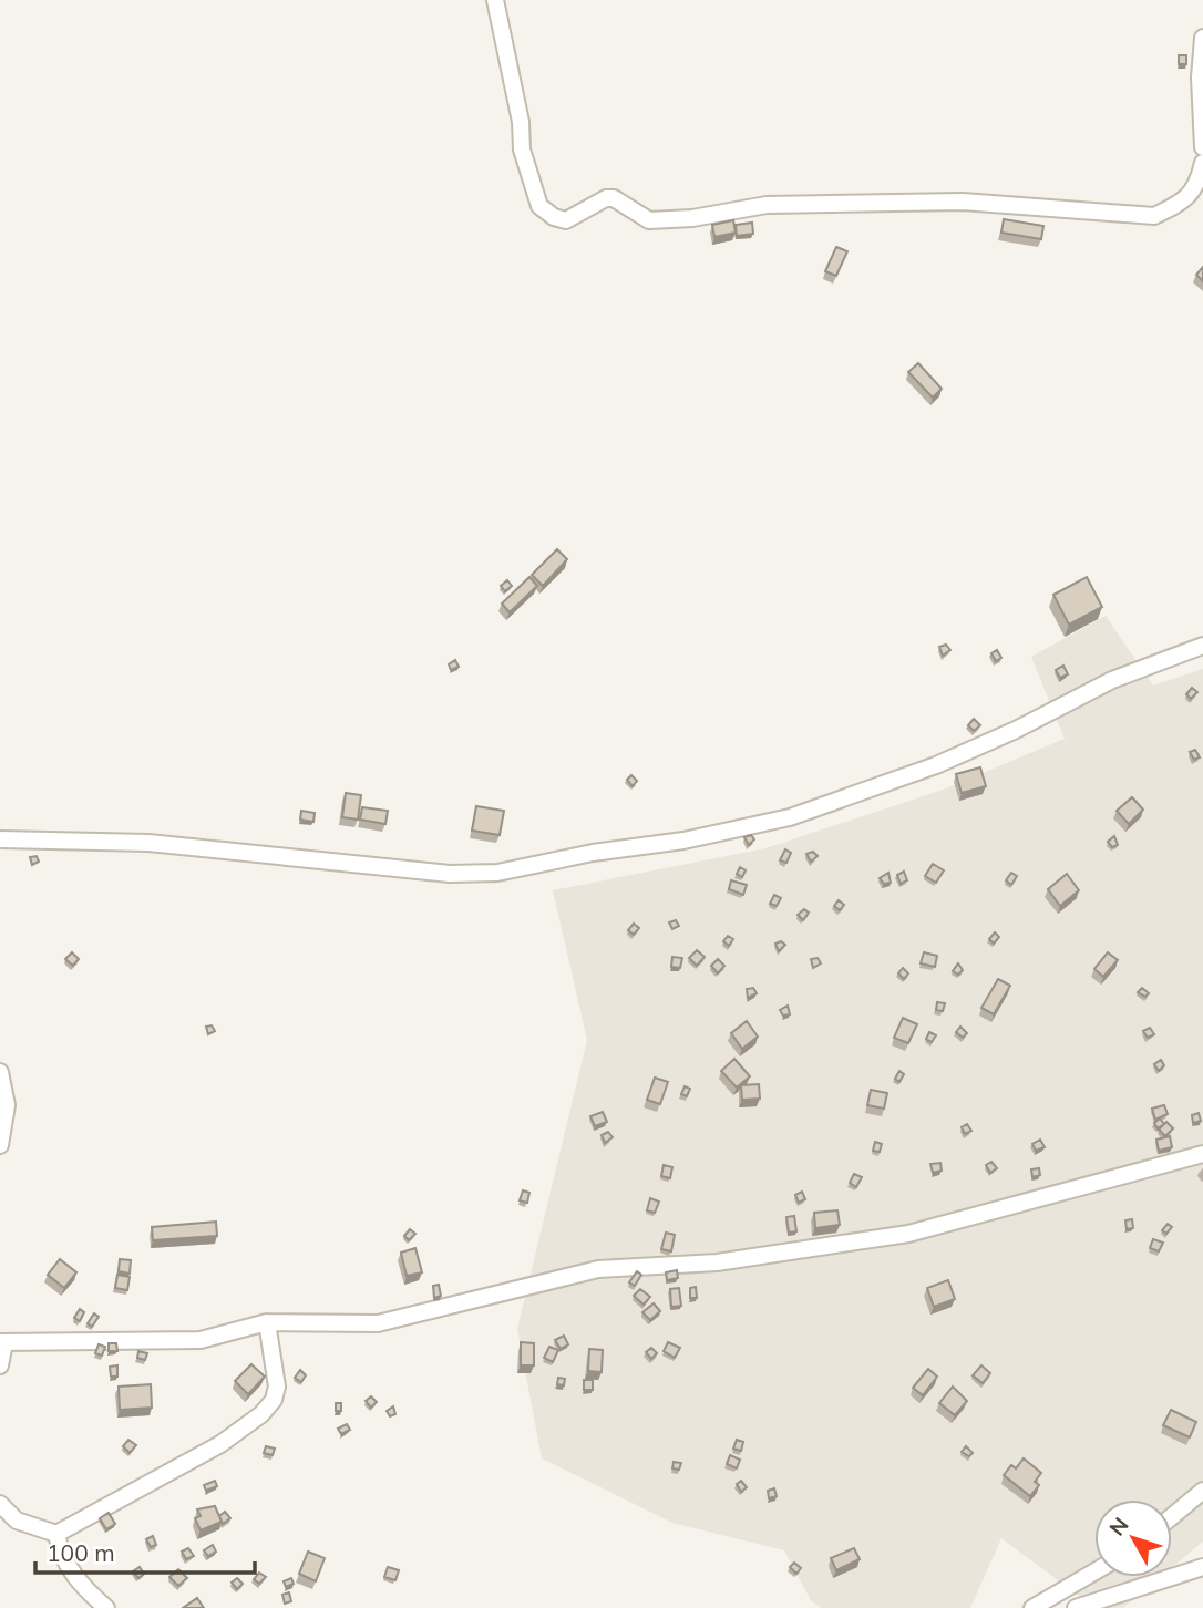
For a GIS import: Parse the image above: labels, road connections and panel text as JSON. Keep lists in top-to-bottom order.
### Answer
{
  "scale_bar": "100 m",
  "north": "top left"
}
